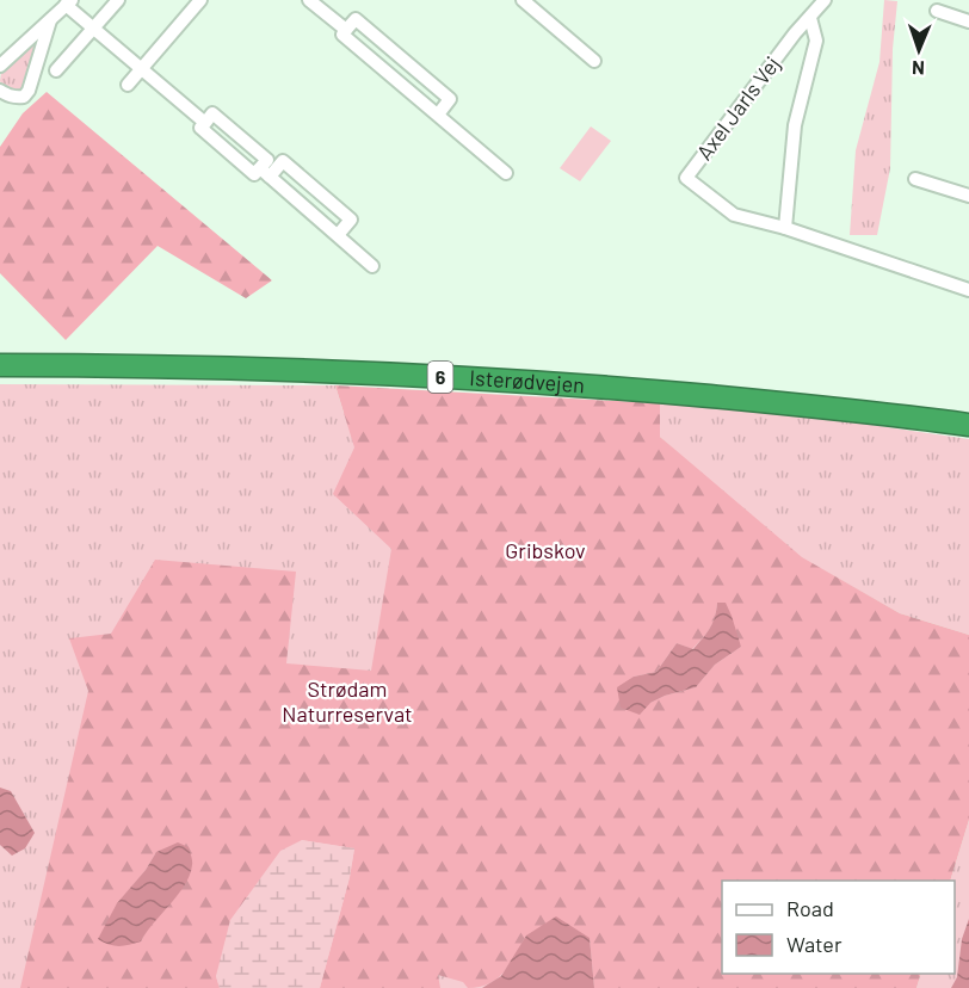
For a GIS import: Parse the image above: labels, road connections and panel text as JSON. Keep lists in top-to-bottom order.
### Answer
{
  "streets": {
    "highway": ["6", "Isterødvejen"],
    "street": ["Axel Jarls Vej"]
  },
  "parks": ["Gribskov", "Strødam Naturreservat"],
  "legend": ["Road", "Water"],
  "north": "bottom"
}
